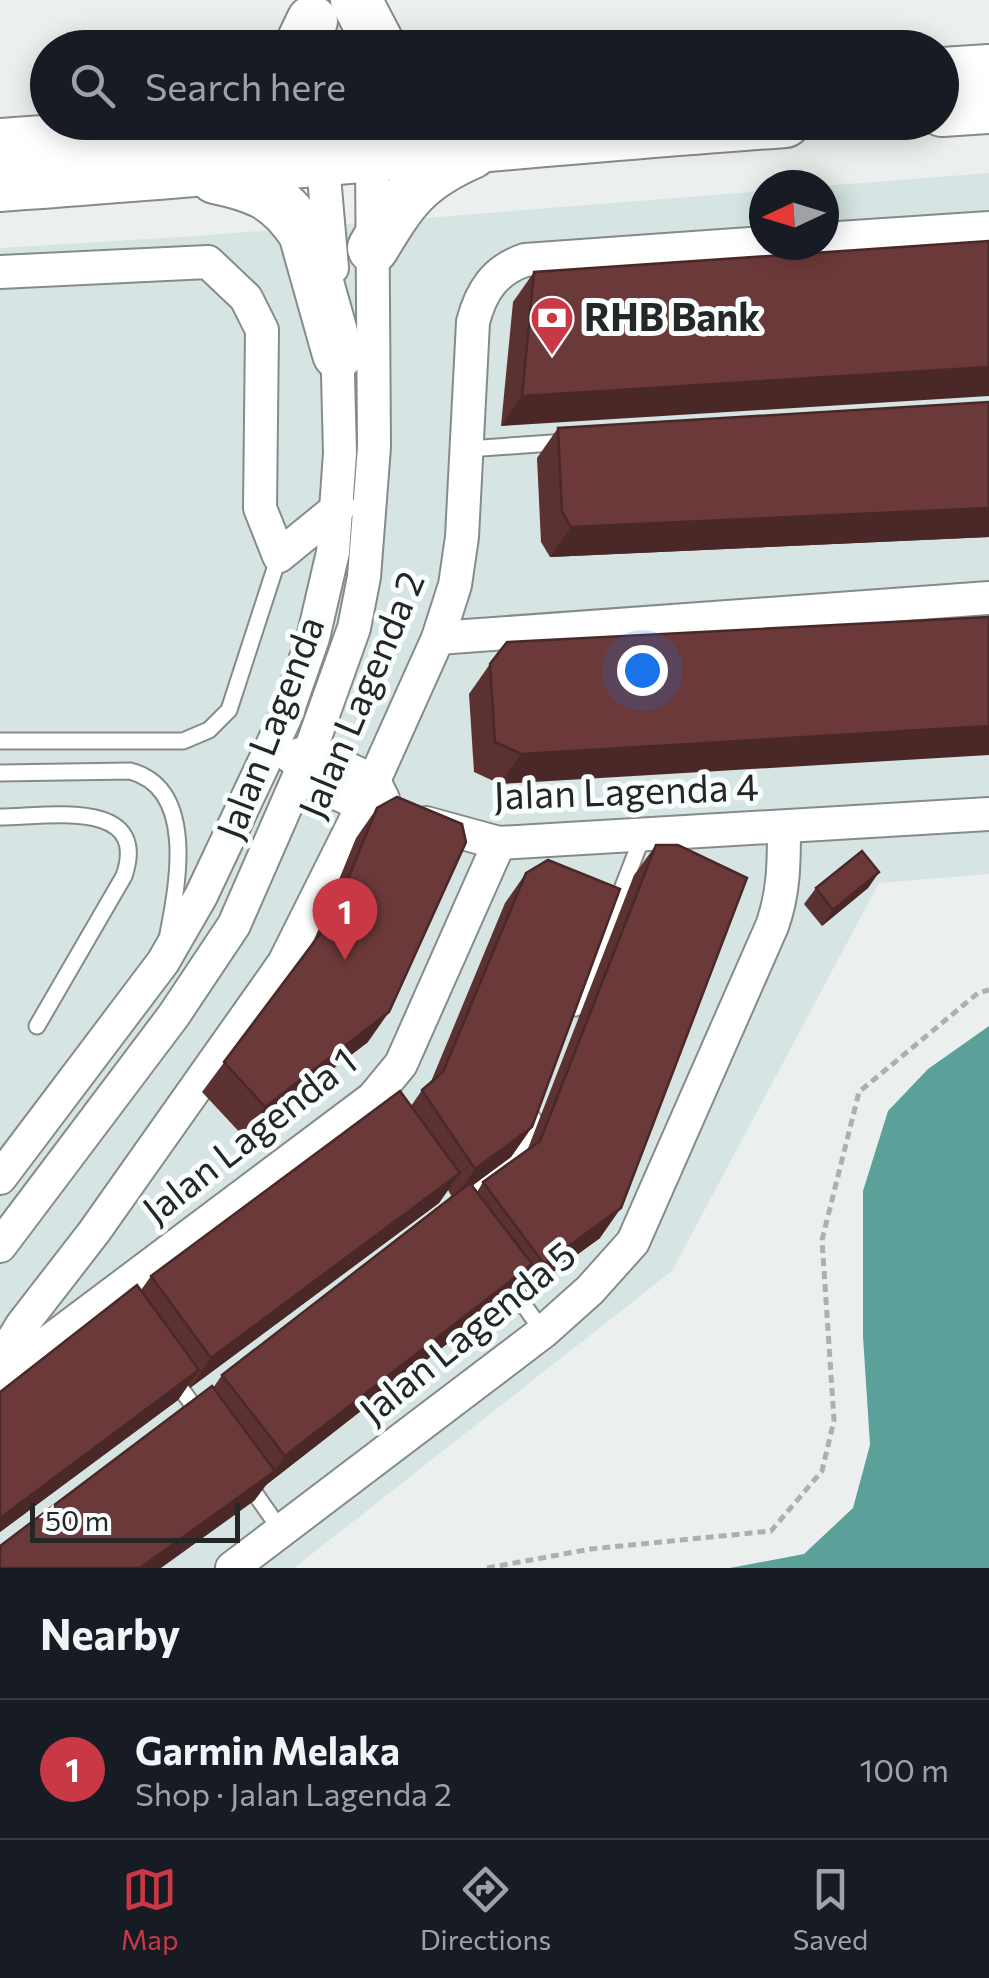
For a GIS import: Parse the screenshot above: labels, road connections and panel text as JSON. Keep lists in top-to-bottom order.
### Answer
{
  "streets": {
    "street": [
      "Jalan Lagenda 2",
      "Jalan Lagenda",
      "Jalan Lagenda 4",
      "Jalan Lagenda 1",
      "Jalan Lagenda 5"
    ]
  },
  "crossings": [
    ["Jalan Lagenda 2", "Jalan Lagenda 4"],
    ["Jalan Lagenda 2", "Jalan Lagenda 1"],
    ["Jalan Lagenda", "Jalan Lagenda 4"],
    ["Jalan Lagenda 4", "Jalan Lagenda 1"],
    ["Jalan Lagenda 4", "Jalan Lagenda 5"]
  ],
  "places": {
    "bank": ["RHB Bank"]
  },
  "scale_bar": "50 m",
  "north": "left",
  "page": {
    "search": "Search here",
    "pins": "1",
    "scale": "50 m",
    "heading": "Nearby",
    "list": [
      {
        "mark": "1",
        "name": "Garmin Melaka",
        "note": "Shop · Jalan Lagenda 2",
        "value": "100 m"
      }
    ],
    "nav": ["Map", "Directions", "Saved"]
  }
}
